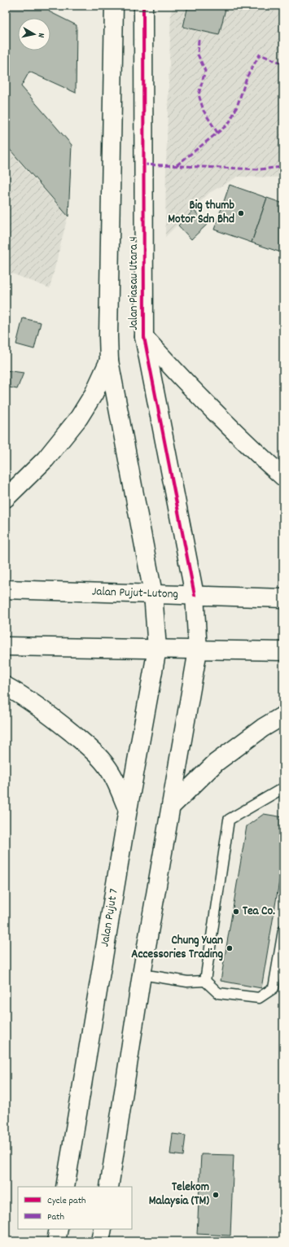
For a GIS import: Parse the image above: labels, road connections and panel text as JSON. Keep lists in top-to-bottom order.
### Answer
{
  "streets": {
    "main road": ["Jalan Piasau Utara 4", "Jalan Pujut-Lutong", "Jalan Pujut 7"]
  },
  "crossings": [
    ["Jalan Piasau Utara 4", "Jalan Pujut-Lutong"],
    ["Jalan Piasau Utara 4", "Jalan Pujut 7"]
  ],
  "places": [
    "Big thumb Motor Sdn Bhd",
    "Tea Co.",
    "Chung Yuan Accessories Trading",
    "Telekom Malaysia (TM)"
  ],
  "legend": ["Cycle path", "Path"],
  "north": "right"
}
